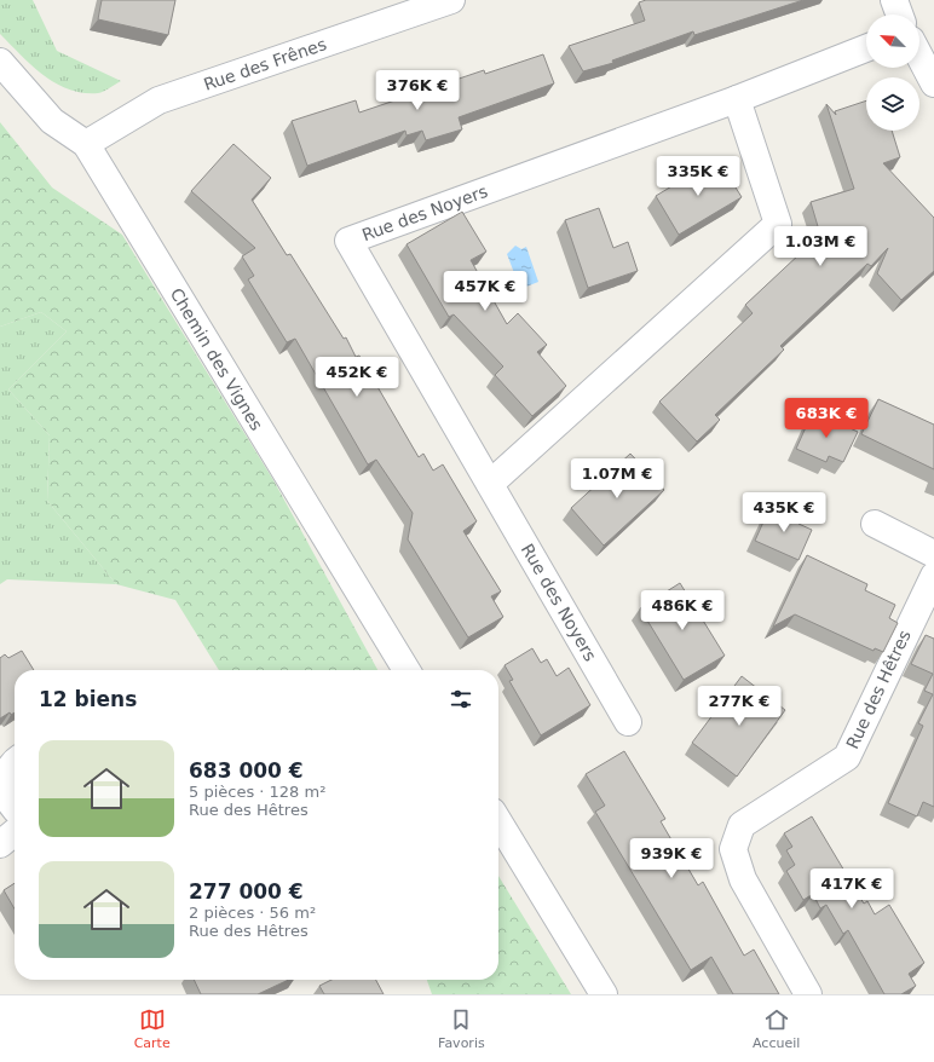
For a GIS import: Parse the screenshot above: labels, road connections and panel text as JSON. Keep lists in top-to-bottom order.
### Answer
{
  "streets": {
    "street": [
      "Rue des Frênes",
      "Rue des Noyers",
      "Chemin des Vignes",
      "Rue des Hêtres"
    ]
  },
  "crossings": [
    ["Rue des Frênes", "Chemin des Vignes"]
  ],
  "north": "top left",
  "page": {
    "price": [
      "376K €",
      "335K €",
      "1.03M €",
      "457K €",
      "452K €",
      "683K €",
      "1.07M €",
      "435K €",
      "486K €",
      "277K €",
      "939K €",
      "417K €"
    ],
    "heading": "12 biens",
    "list": [
      {
        "name": "683 000 €",
        "note": "5 pièces · 128 m² · Rue des Hêtres"
      },
      {
        "name": "277 000 €",
        "note": "2 pièces · 56 m² · Rue des Hêtres"
      }
    ],
    "tabs": ["Carte", "Favoris", "Accueil"]
  }
}
